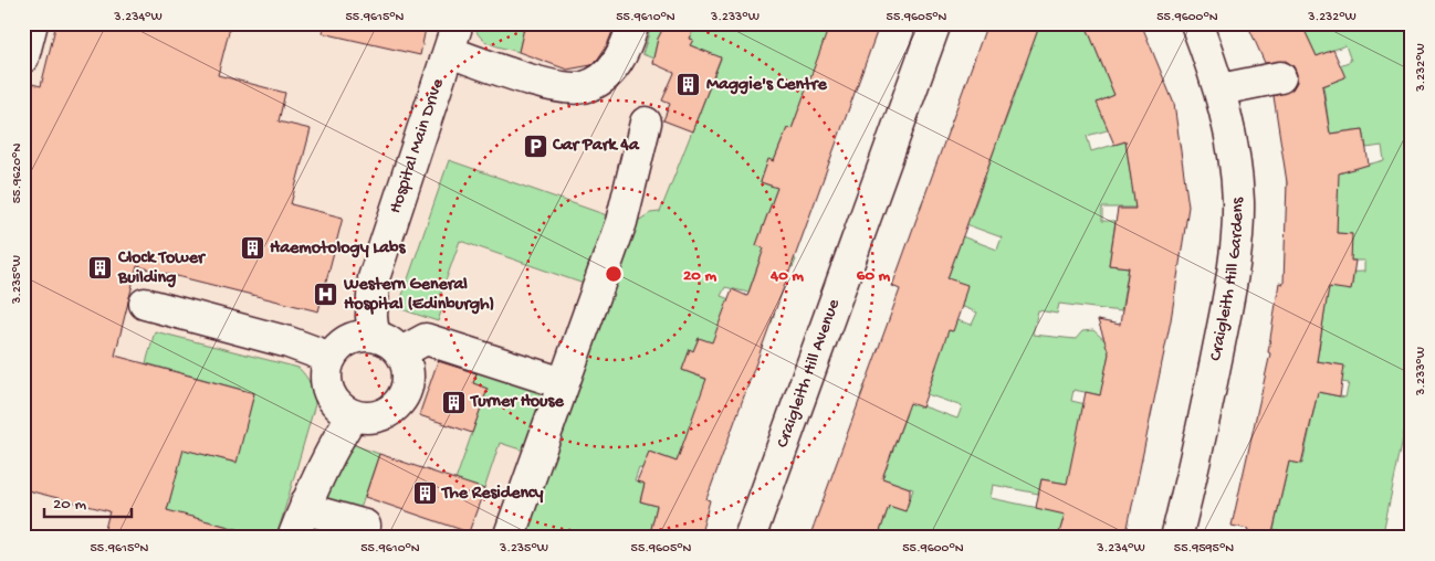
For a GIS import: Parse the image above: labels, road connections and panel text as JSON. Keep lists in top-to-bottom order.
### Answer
{
  "streets": {
    "street": ["Hospital Main Drive", "Craigleith Hill Gardens", "Craigleith Hill Avenue"]
  },
  "places": {
    "building": [
      "Maggie's Centre",
      "Haemotology Labs",
      "Clock Tower Building",
      "Turner House",
      "The Residency"
    ],
    "parking": ["Car Park 4a"],
    "hospital": ["Western General Hospital (Edinburgh)"]
  },
  "scale_bar": "20 m",
  "coordinates": [
    "3.234°W",
    "55.9615°N",
    "55.9610°N",
    "3.233°W",
    "55.9605°N",
    "55.9600°N",
    "3.232°W",
    "55.9620°N",
    "3.235°W",
    "55.9595°N"
  ],
  "rings": ["20 m", "40 m", "60 m"]
}
